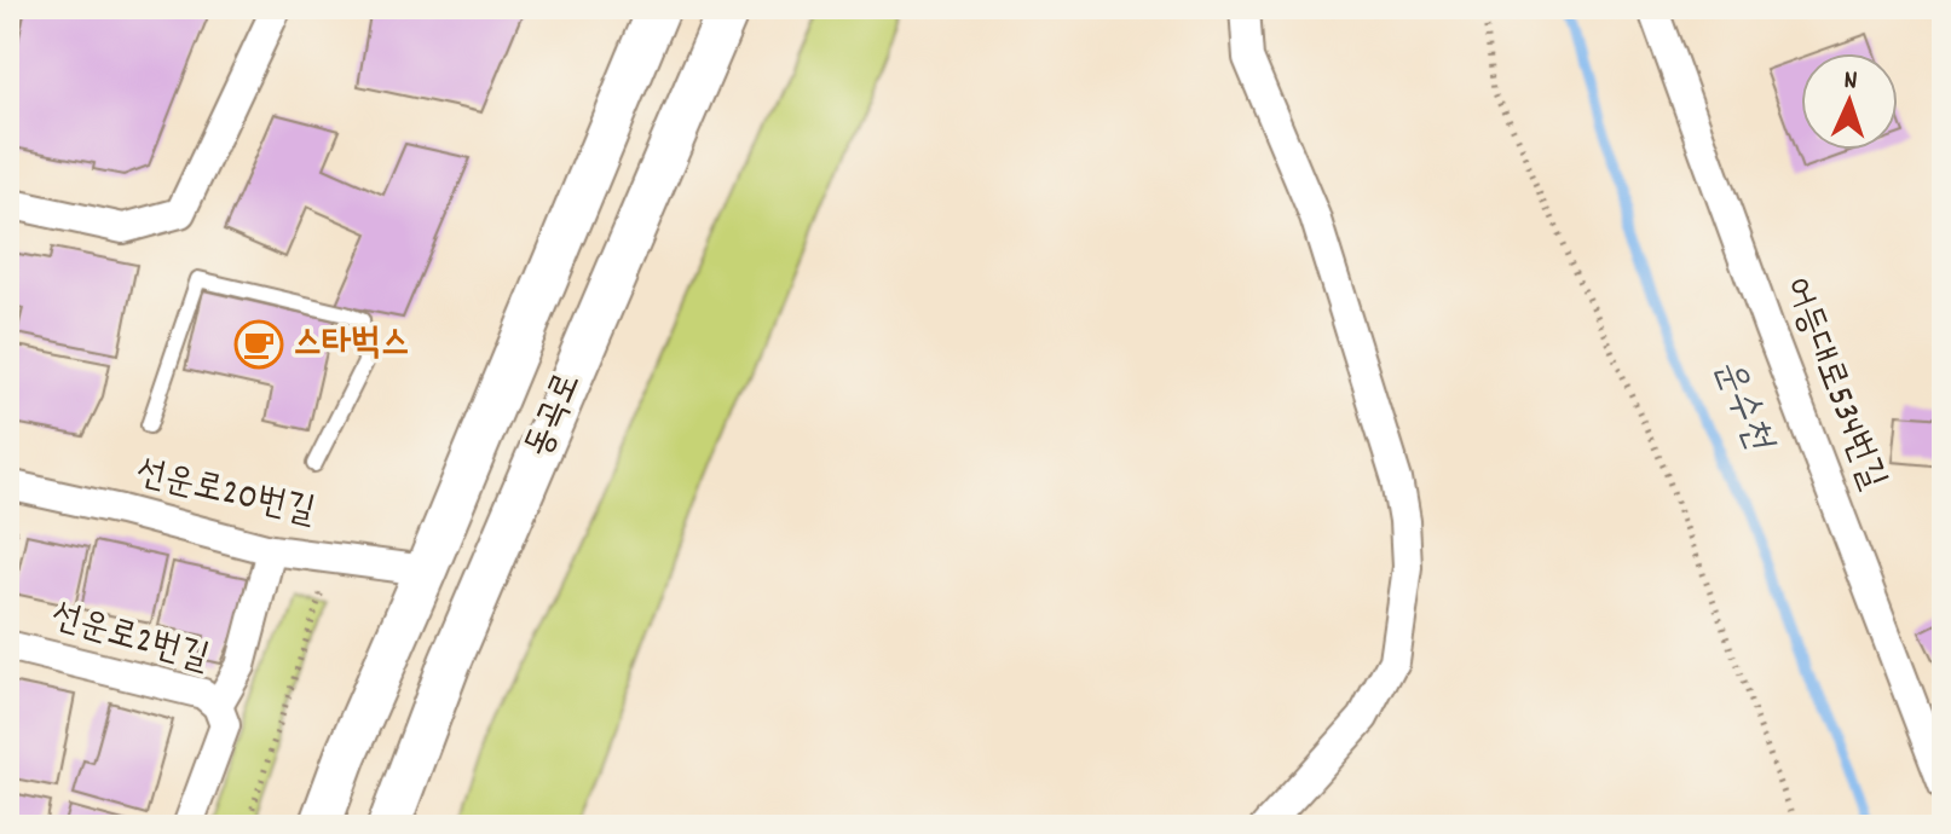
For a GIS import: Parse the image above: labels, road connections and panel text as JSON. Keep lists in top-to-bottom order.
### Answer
{
  "streets": {
    "main road": ["동곡로"],
    "street": ["어등대로534번길", "선운로20번길", "선운로2번길"]
  },
  "crossings": [
    ["동곡로", "선운로20번길"]
  ],
  "water": ["운수천"],
  "places": {
    "cafe": ["스타벅스"]
  },
  "north": "top"
}
